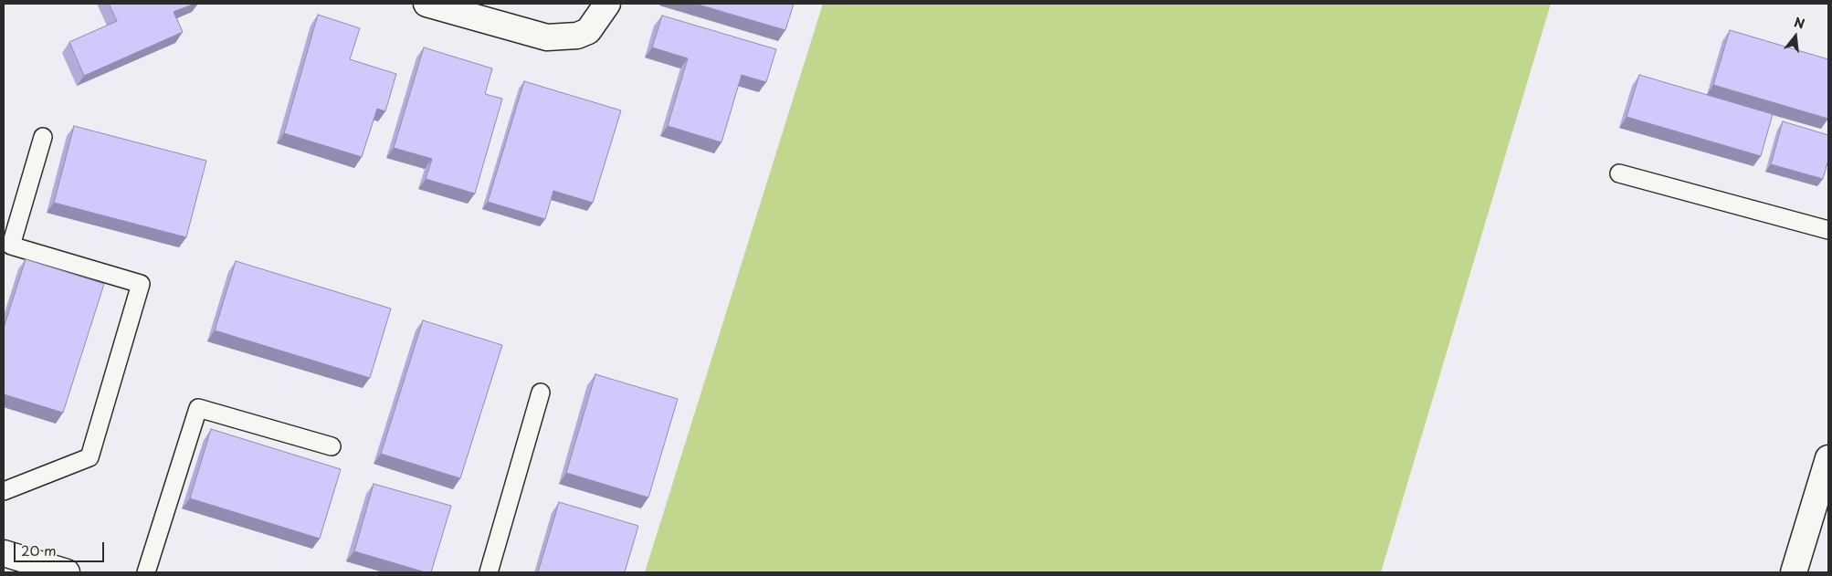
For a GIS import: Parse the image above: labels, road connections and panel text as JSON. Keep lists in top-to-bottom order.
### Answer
{
  "scale_bar": "20 m",
  "north": "top"
}
